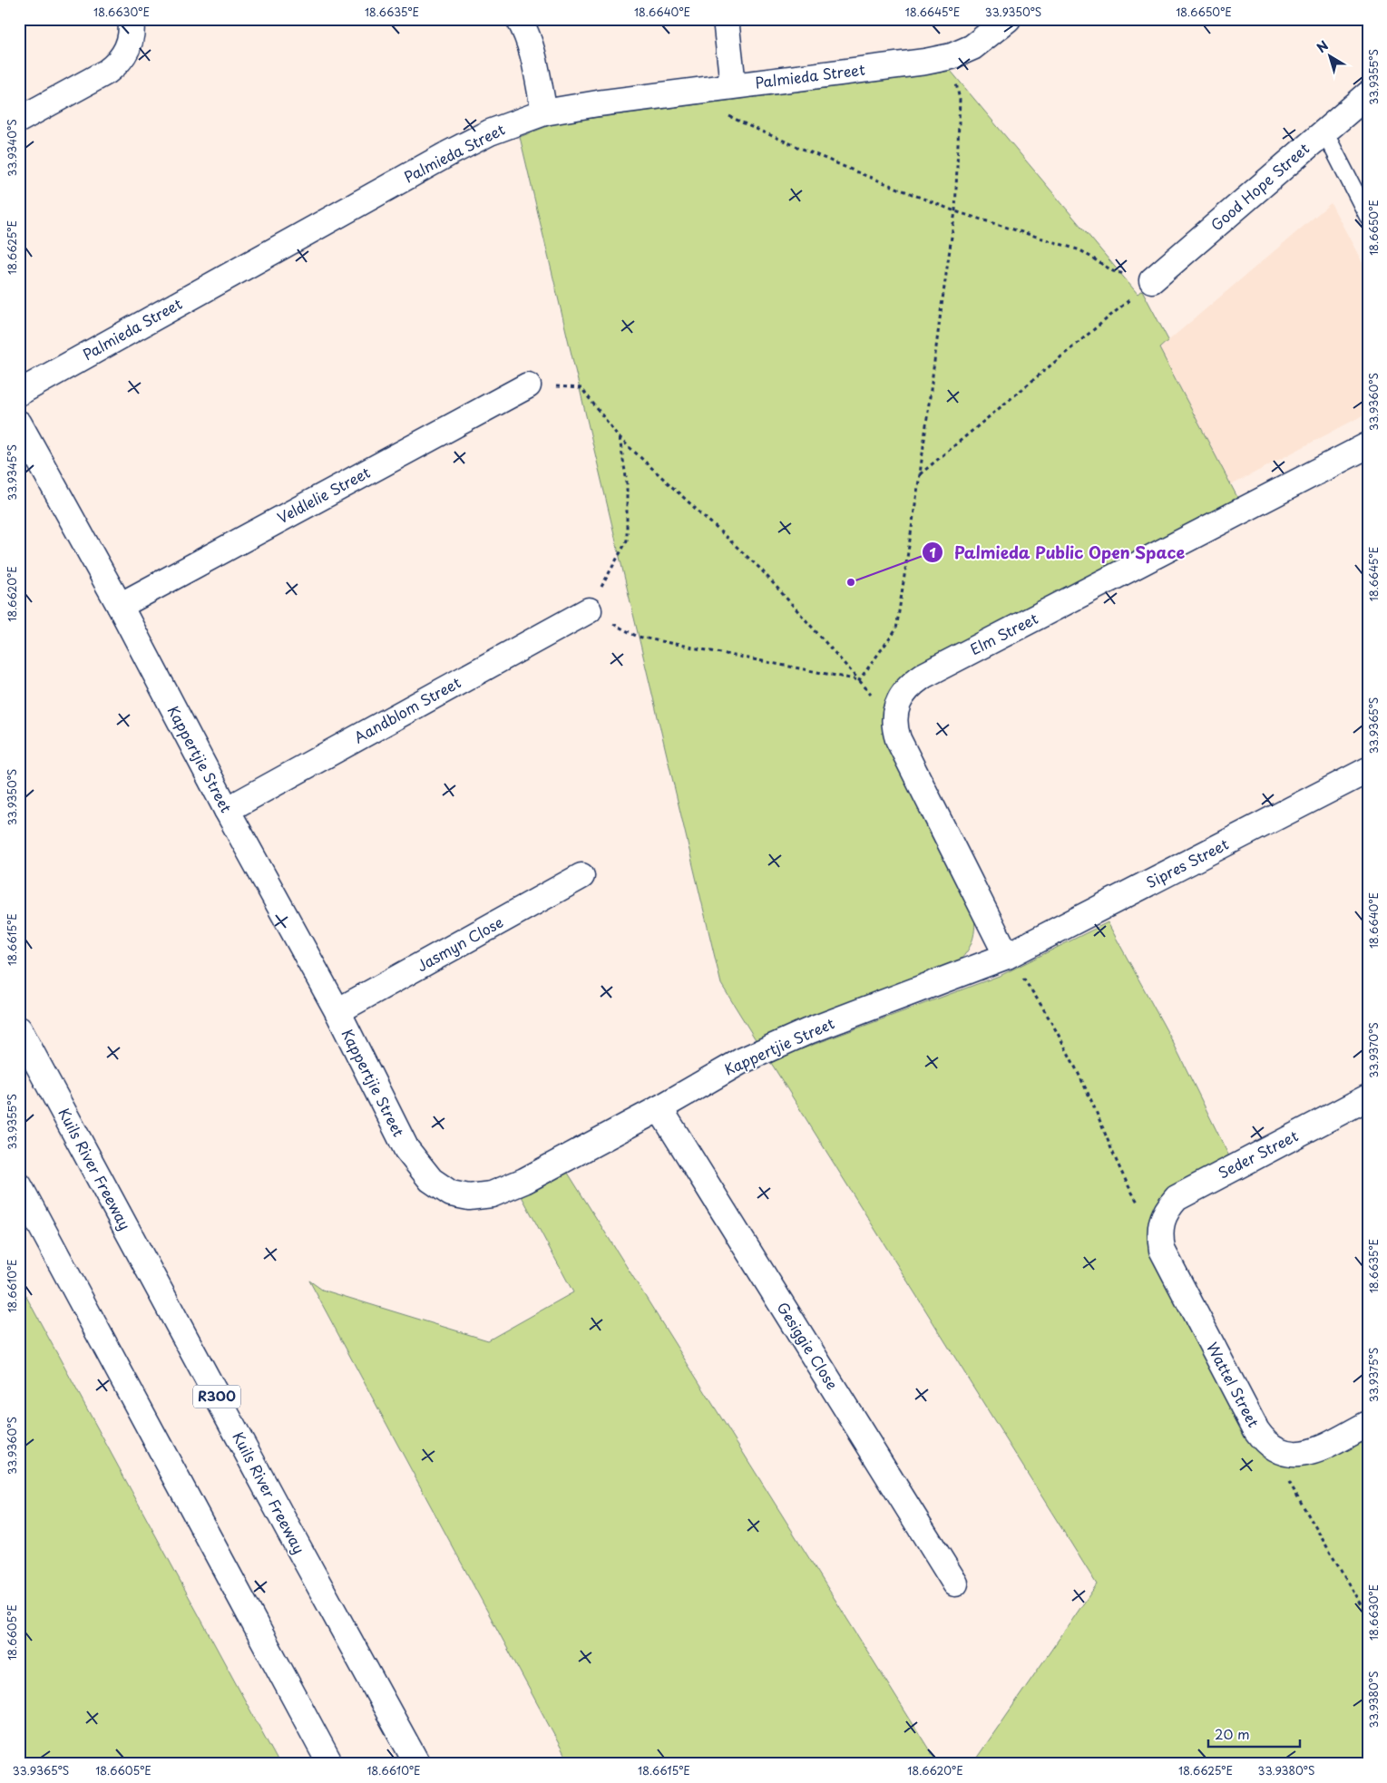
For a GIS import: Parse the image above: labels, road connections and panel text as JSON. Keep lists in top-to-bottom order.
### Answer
{
  "streets": {
    "main road": [
      "Palmieda Street",
      "Good Hope Street",
      "Veldlelie Street",
      "Elm Street",
      "Aandblom Street",
      "Kappertjie Street",
      "Sipres Street",
      "Jasmyn Close",
      "Seder Street",
      "Kuils River Freeway",
      "Gesiggie Close",
      "Wattel Street",
      "R300"
    ]
  },
  "crossings": [
    ["Veldlelie Street", "Kappertjie Street"],
    ["Elm Street", "Kappertjie Street"],
    ["Elm Street", "Sipres Street"],
    ["Aandblom Street", "Kappertjie Street"],
    ["Kappertjie Street", "Sipres Street"],
    ["Kappertjie Street", "Jasmyn Close"],
    ["Kappertjie Street", "Gesiggie Close"],
    ["Seder Street", "Wattel Street"]
  ],
  "places": ["Palmieda Public Open Space"],
  "scale_bar": "20 m",
  "north": "top left",
  "coordinates": [
    "18.6630°E",
    "18.6635°E",
    "18.6640°E",
    "18.6645°E",
    "33.9350°S",
    "18.6650°E",
    "33.9355°S",
    "33.9340°S",
    "18.6625°E",
    "33.9360°S",
    "33.9345°S",
    "18.6620°E",
    "33.9365°S",
    "18.6615°E",
    "33.9370°S",
    "18.6610°E",
    "33.9375°S",
    "18.6605°E",
    "33.9380°S"
  ]
}
